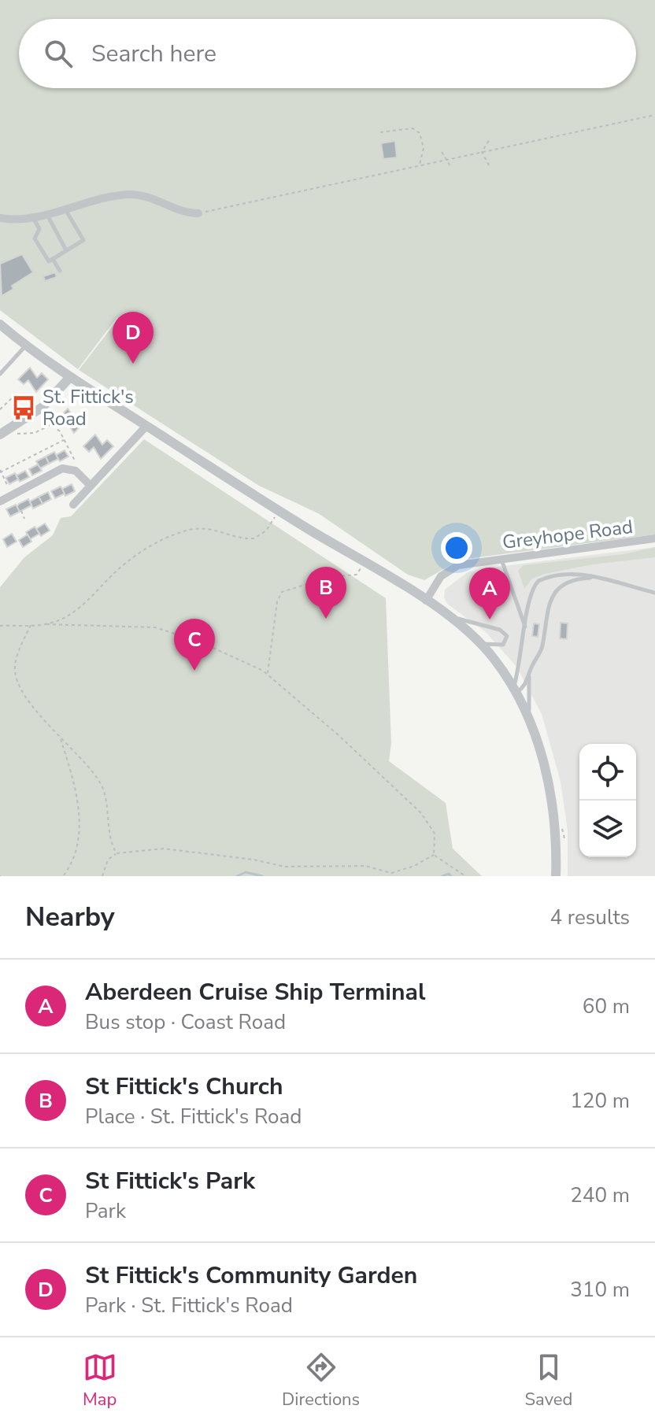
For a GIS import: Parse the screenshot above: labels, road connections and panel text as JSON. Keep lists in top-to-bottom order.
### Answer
{
  "streets": {
    "street": ["Greyhope Road"]
  },
  "places": {
    "bus stop": ["St. Fittick's Road"]
  },
  "page": {
    "search": "Search here",
    "pins": [
      "D",
      "B",
      "A",
      "C"
    ],
    "heading": ["Nearby", "4 results"],
    "list": [
      {
        "mark": "A",
        "name": "Aberdeen Cruise Ship Terminal",
        "note": "Bus stop · Coast Road",
        "value": "60 m"
      },
      {
        "mark": "B",
        "name": "St Fittick's Church",
        "note": "Place · St. Fittick's Road",
        "value": "120 m"
      },
      {
        "mark": "C",
        "name": "St Fittick's Park",
        "note": "Park",
        "value": "240 m"
      },
      {
        "mark": "D",
        "name": "St Fittick's Community Garden",
        "note": "Park · St. Fittick's Road",
        "value": "310 m"
      }
    ],
    "nav": ["Map", "Directions", "Saved"]
  }
}
